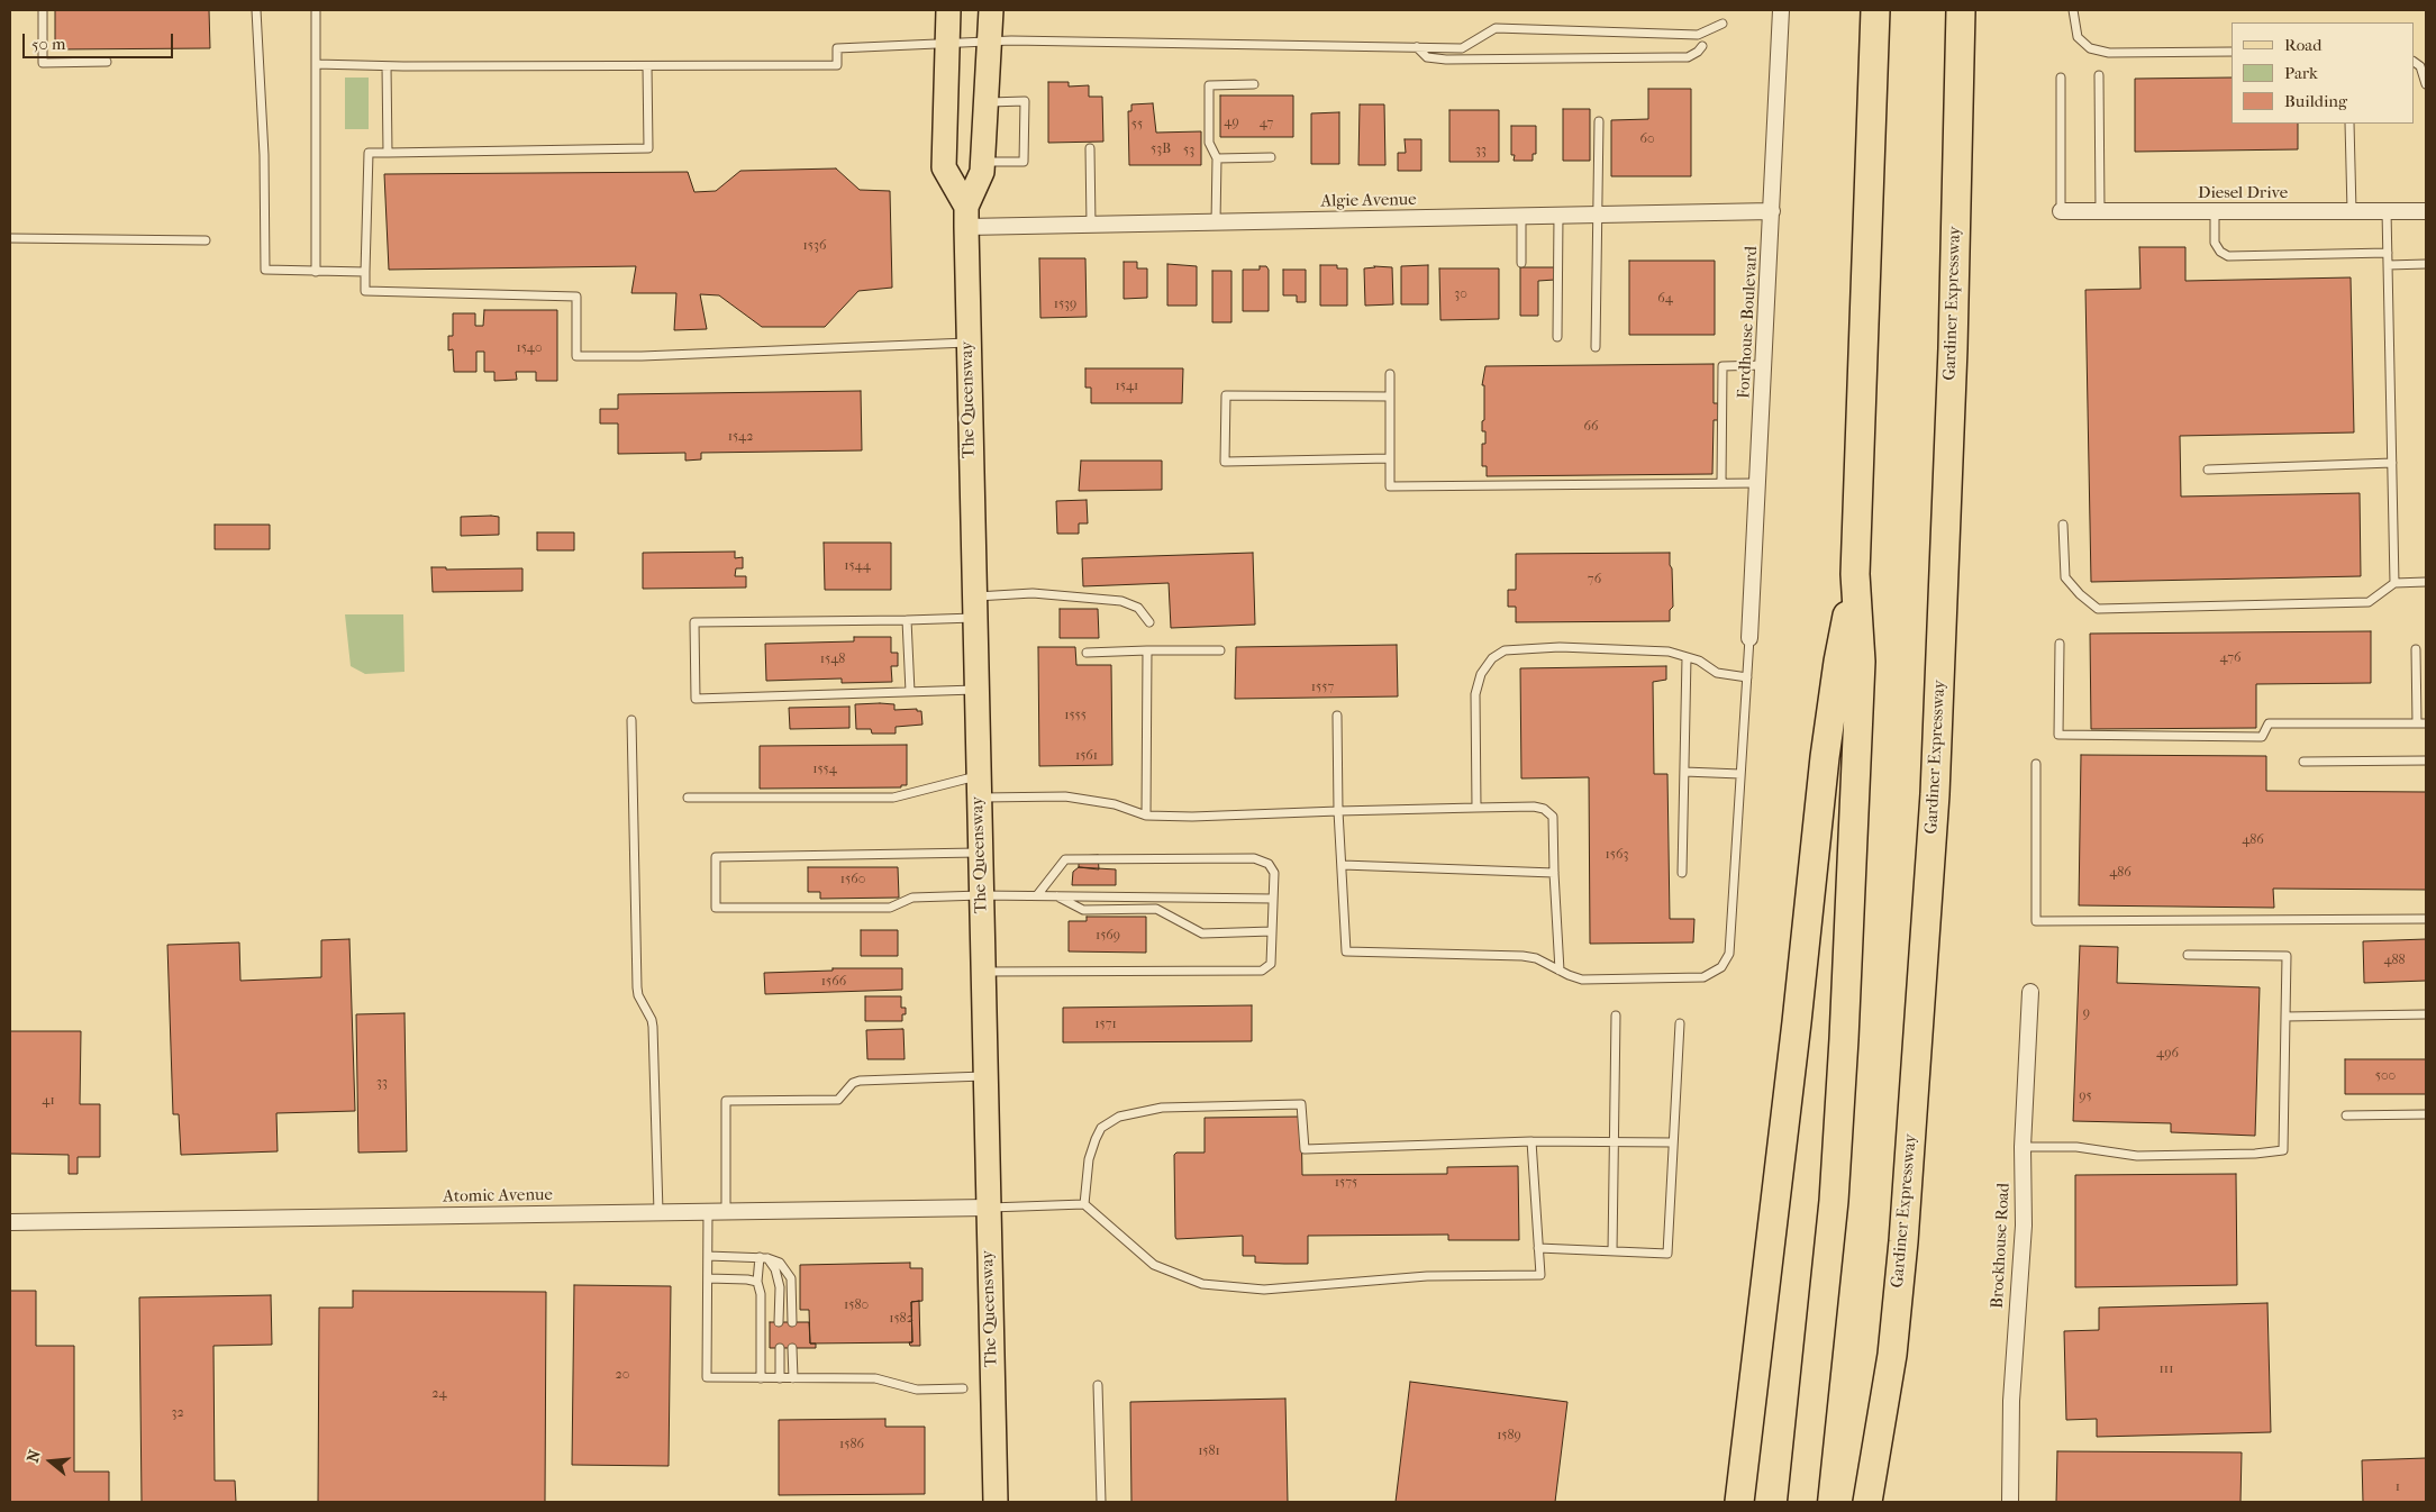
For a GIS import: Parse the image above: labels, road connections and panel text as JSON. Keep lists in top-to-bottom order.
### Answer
{
  "streets": {
    "highway": ["Gardiner Expressway"],
    "main road": ["The Queensway"],
    "street": [
      "Diesel Drive",
      "Algie Avenue",
      "Fordhouse Boulevard",
      "Atomic Avenue",
      "Brockhouse Road"
    ]
  },
  "crossings": [
    ["Algie Avenue", "Fordhouse Boulevard"],
    ["Algie Avenue", "The Queensway"],
    ["The Queensway", "Atomic Avenue"]
  ],
  "house_numbers": [
    "49",
    "47",
    "55",
    "60",
    "53B",
    "53",
    "33",
    "1536",
    "30",
    "64",
    "1539",
    "1540",
    "1541",
    "66",
    "1542",
    "1544",
    "76",
    "476",
    "1548",
    "1557",
    "1555",
    "1561",
    "1554",
    "486",
    "1563",
    "486",
    "1560",
    "1569",
    "488",
    "1566",
    "9",
    "1571",
    "496",
    "500",
    "33",
    "95",
    "41",
    "1575",
    "1580",
    "1582",
    "111",
    "20",
    "24",
    "32",
    "1589",
    "1586",
    "1581",
    "1"
  ],
  "legend": ["Road", "Park", "Building"],
  "scale_bar": "50 m",
  "north": "left"
}
